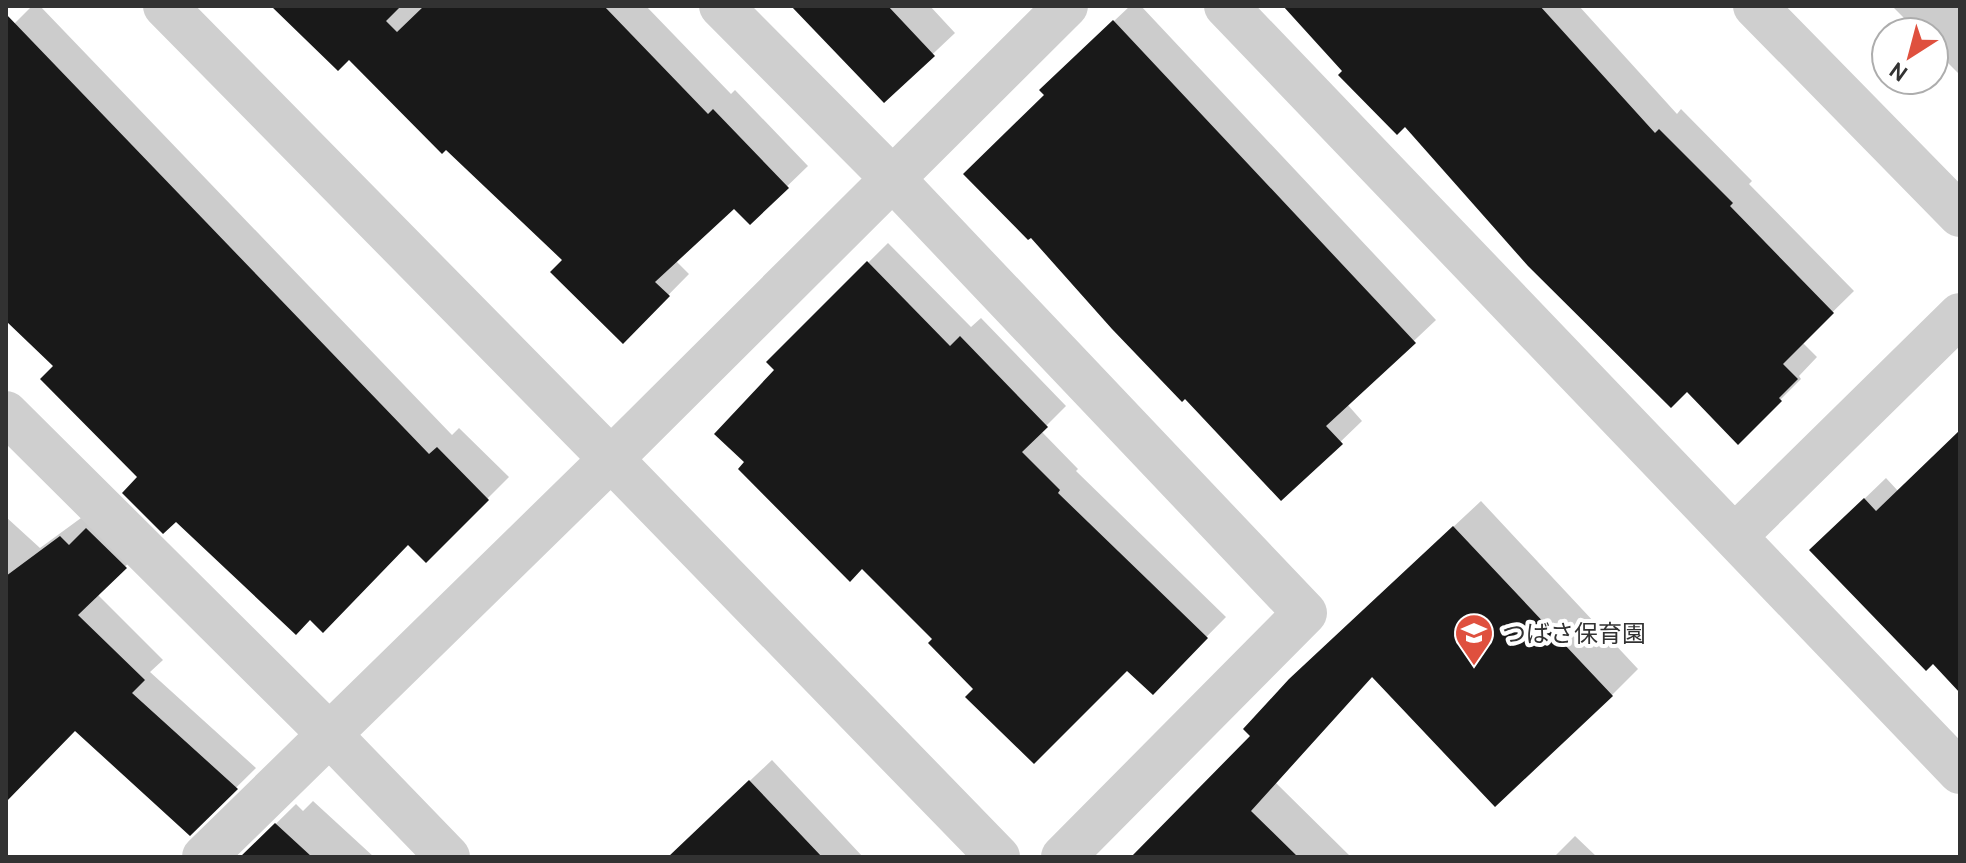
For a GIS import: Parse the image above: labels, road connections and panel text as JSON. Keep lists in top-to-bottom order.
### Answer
{
  "places": {
    "school or university": ["つばさ保育園"]
  },
  "north": "bottom left"
}
